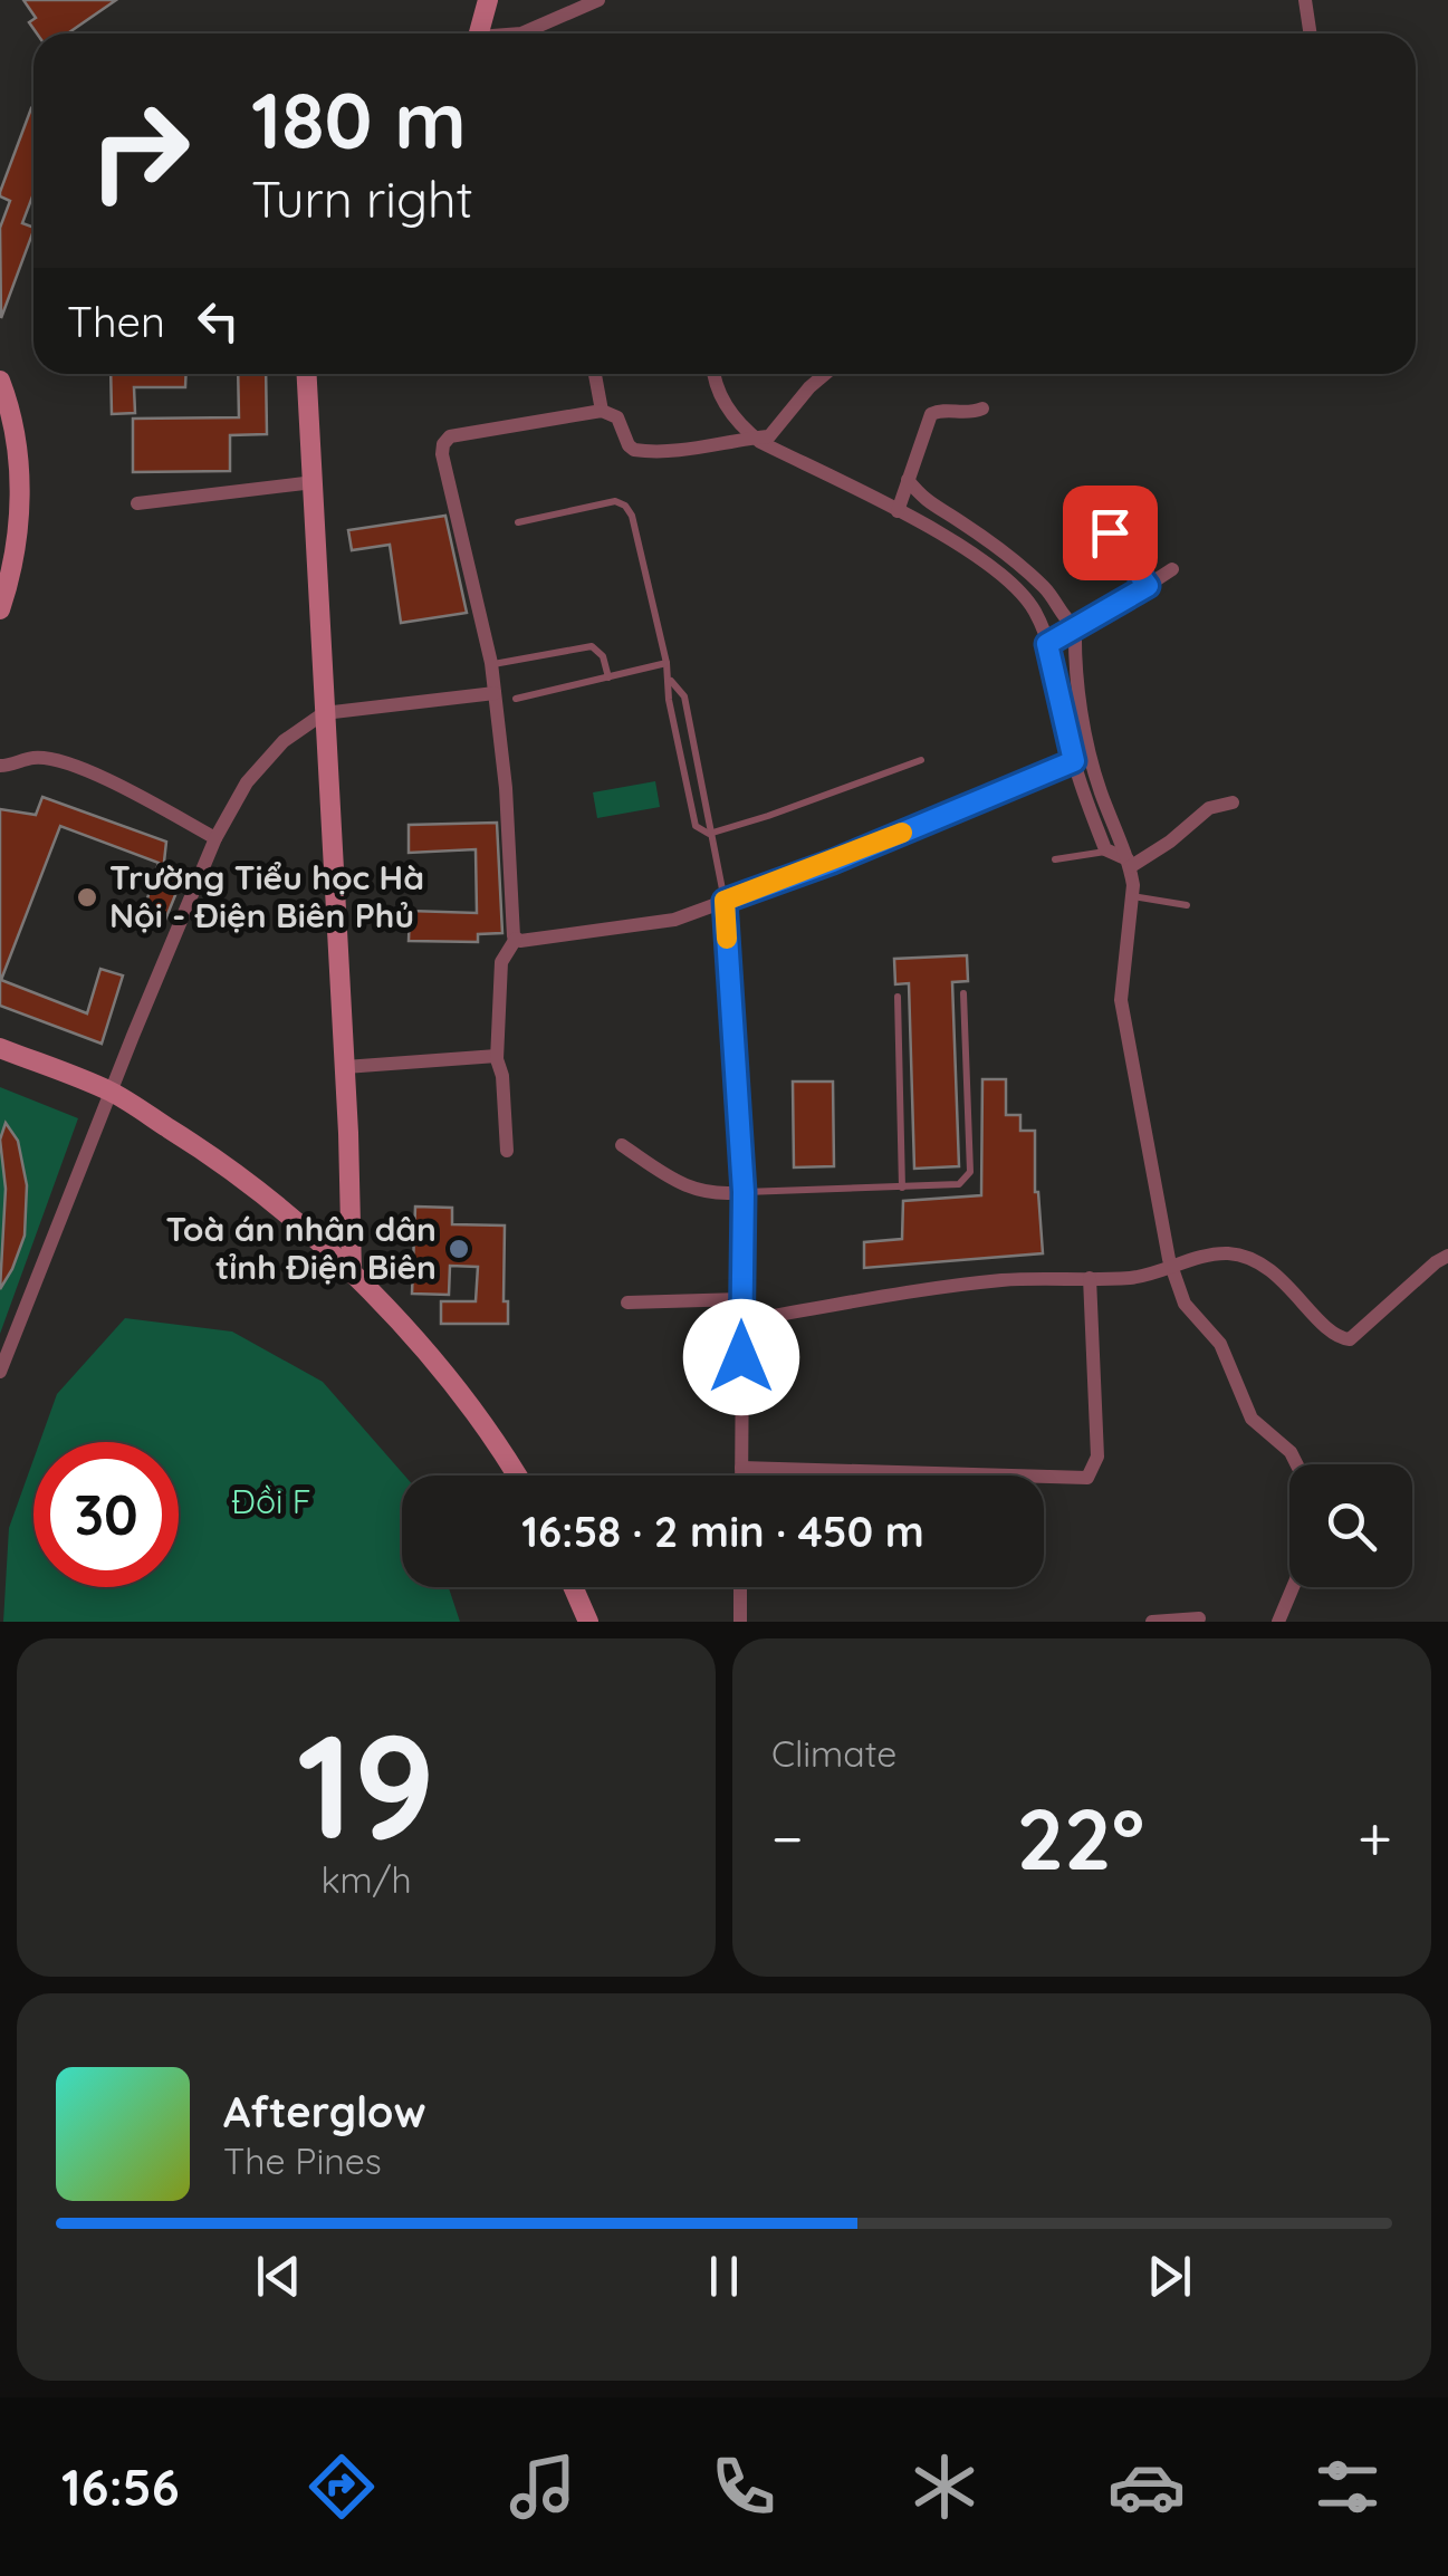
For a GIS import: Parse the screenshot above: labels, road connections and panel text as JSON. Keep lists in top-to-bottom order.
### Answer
{
  "parks": ["Đồi F"],
  "places": ["Trường Tiểu học Hà Nội - Điện Biên Phủ", "Toà án nhân dân tỉnh Điện Biên"],
  "page": {
    "turn": ["180 m", "Turn right"],
    "then": "Then",
    "limit": "30",
    "trip": "16:58 · 2 min · 450 m",
    "tile": [
      ["19", "km/h"],
      "Climate"
    ],
    "heat": ["−", "22°", "+"],
    "song": ["Afterglow", "The Pines"],
    "tabs": "16:56"
  }
}
